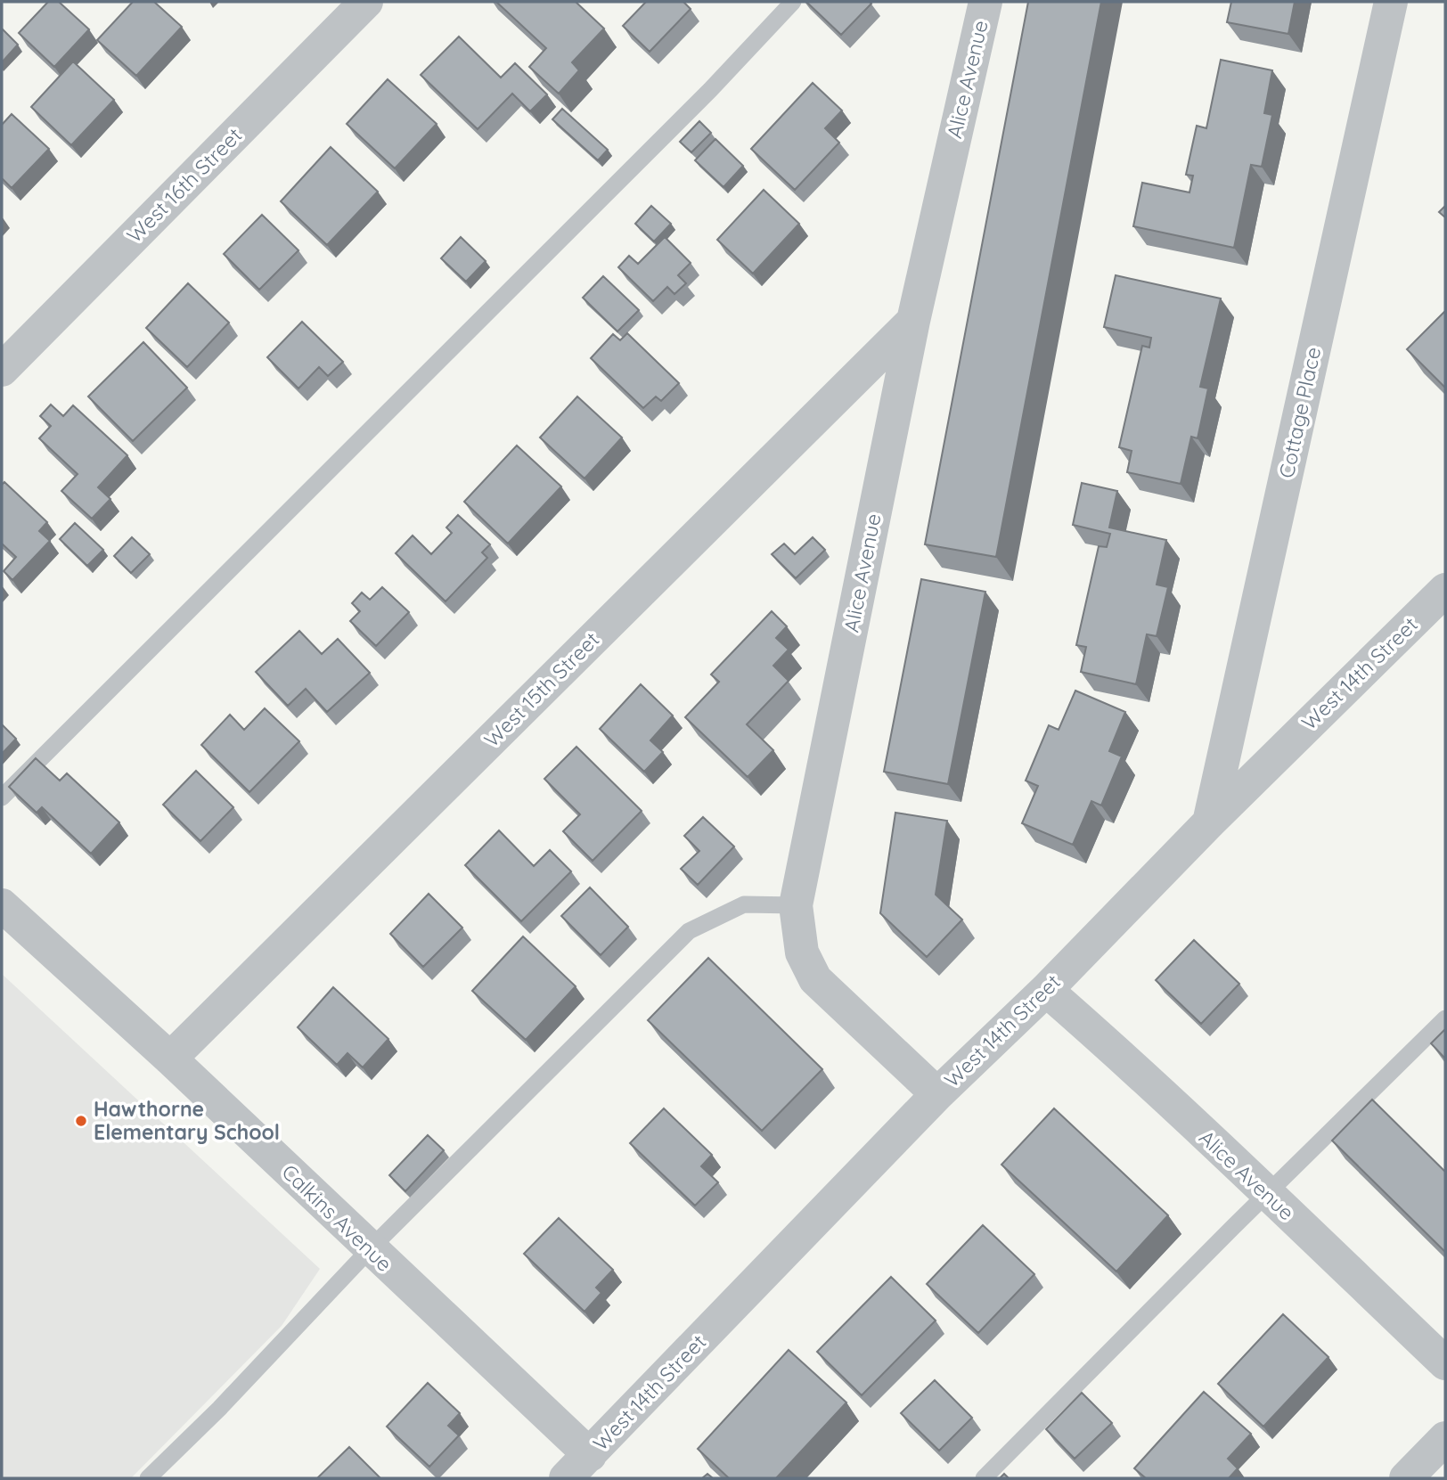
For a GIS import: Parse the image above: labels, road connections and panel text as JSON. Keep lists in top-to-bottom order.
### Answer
{
  "streets": {
    "street": [
      "Alice Avenue",
      "West 16th Street",
      "Cottage Place",
      "West 14th Street",
      "West 15th Street",
      "Calkins Avenue"
    ]
  },
  "crossings": [
    ["Alice Avenue", "West 14th Street"],
    ["Alice Avenue", "West 15th Street"],
    ["Cottage Place", "West 14th Street"],
    ["West 14th Street", "Calkins Avenue"],
    ["West 15th Street", "Calkins Avenue"]
  ],
  "places": ["Hawthorne Elementary School"]
}
